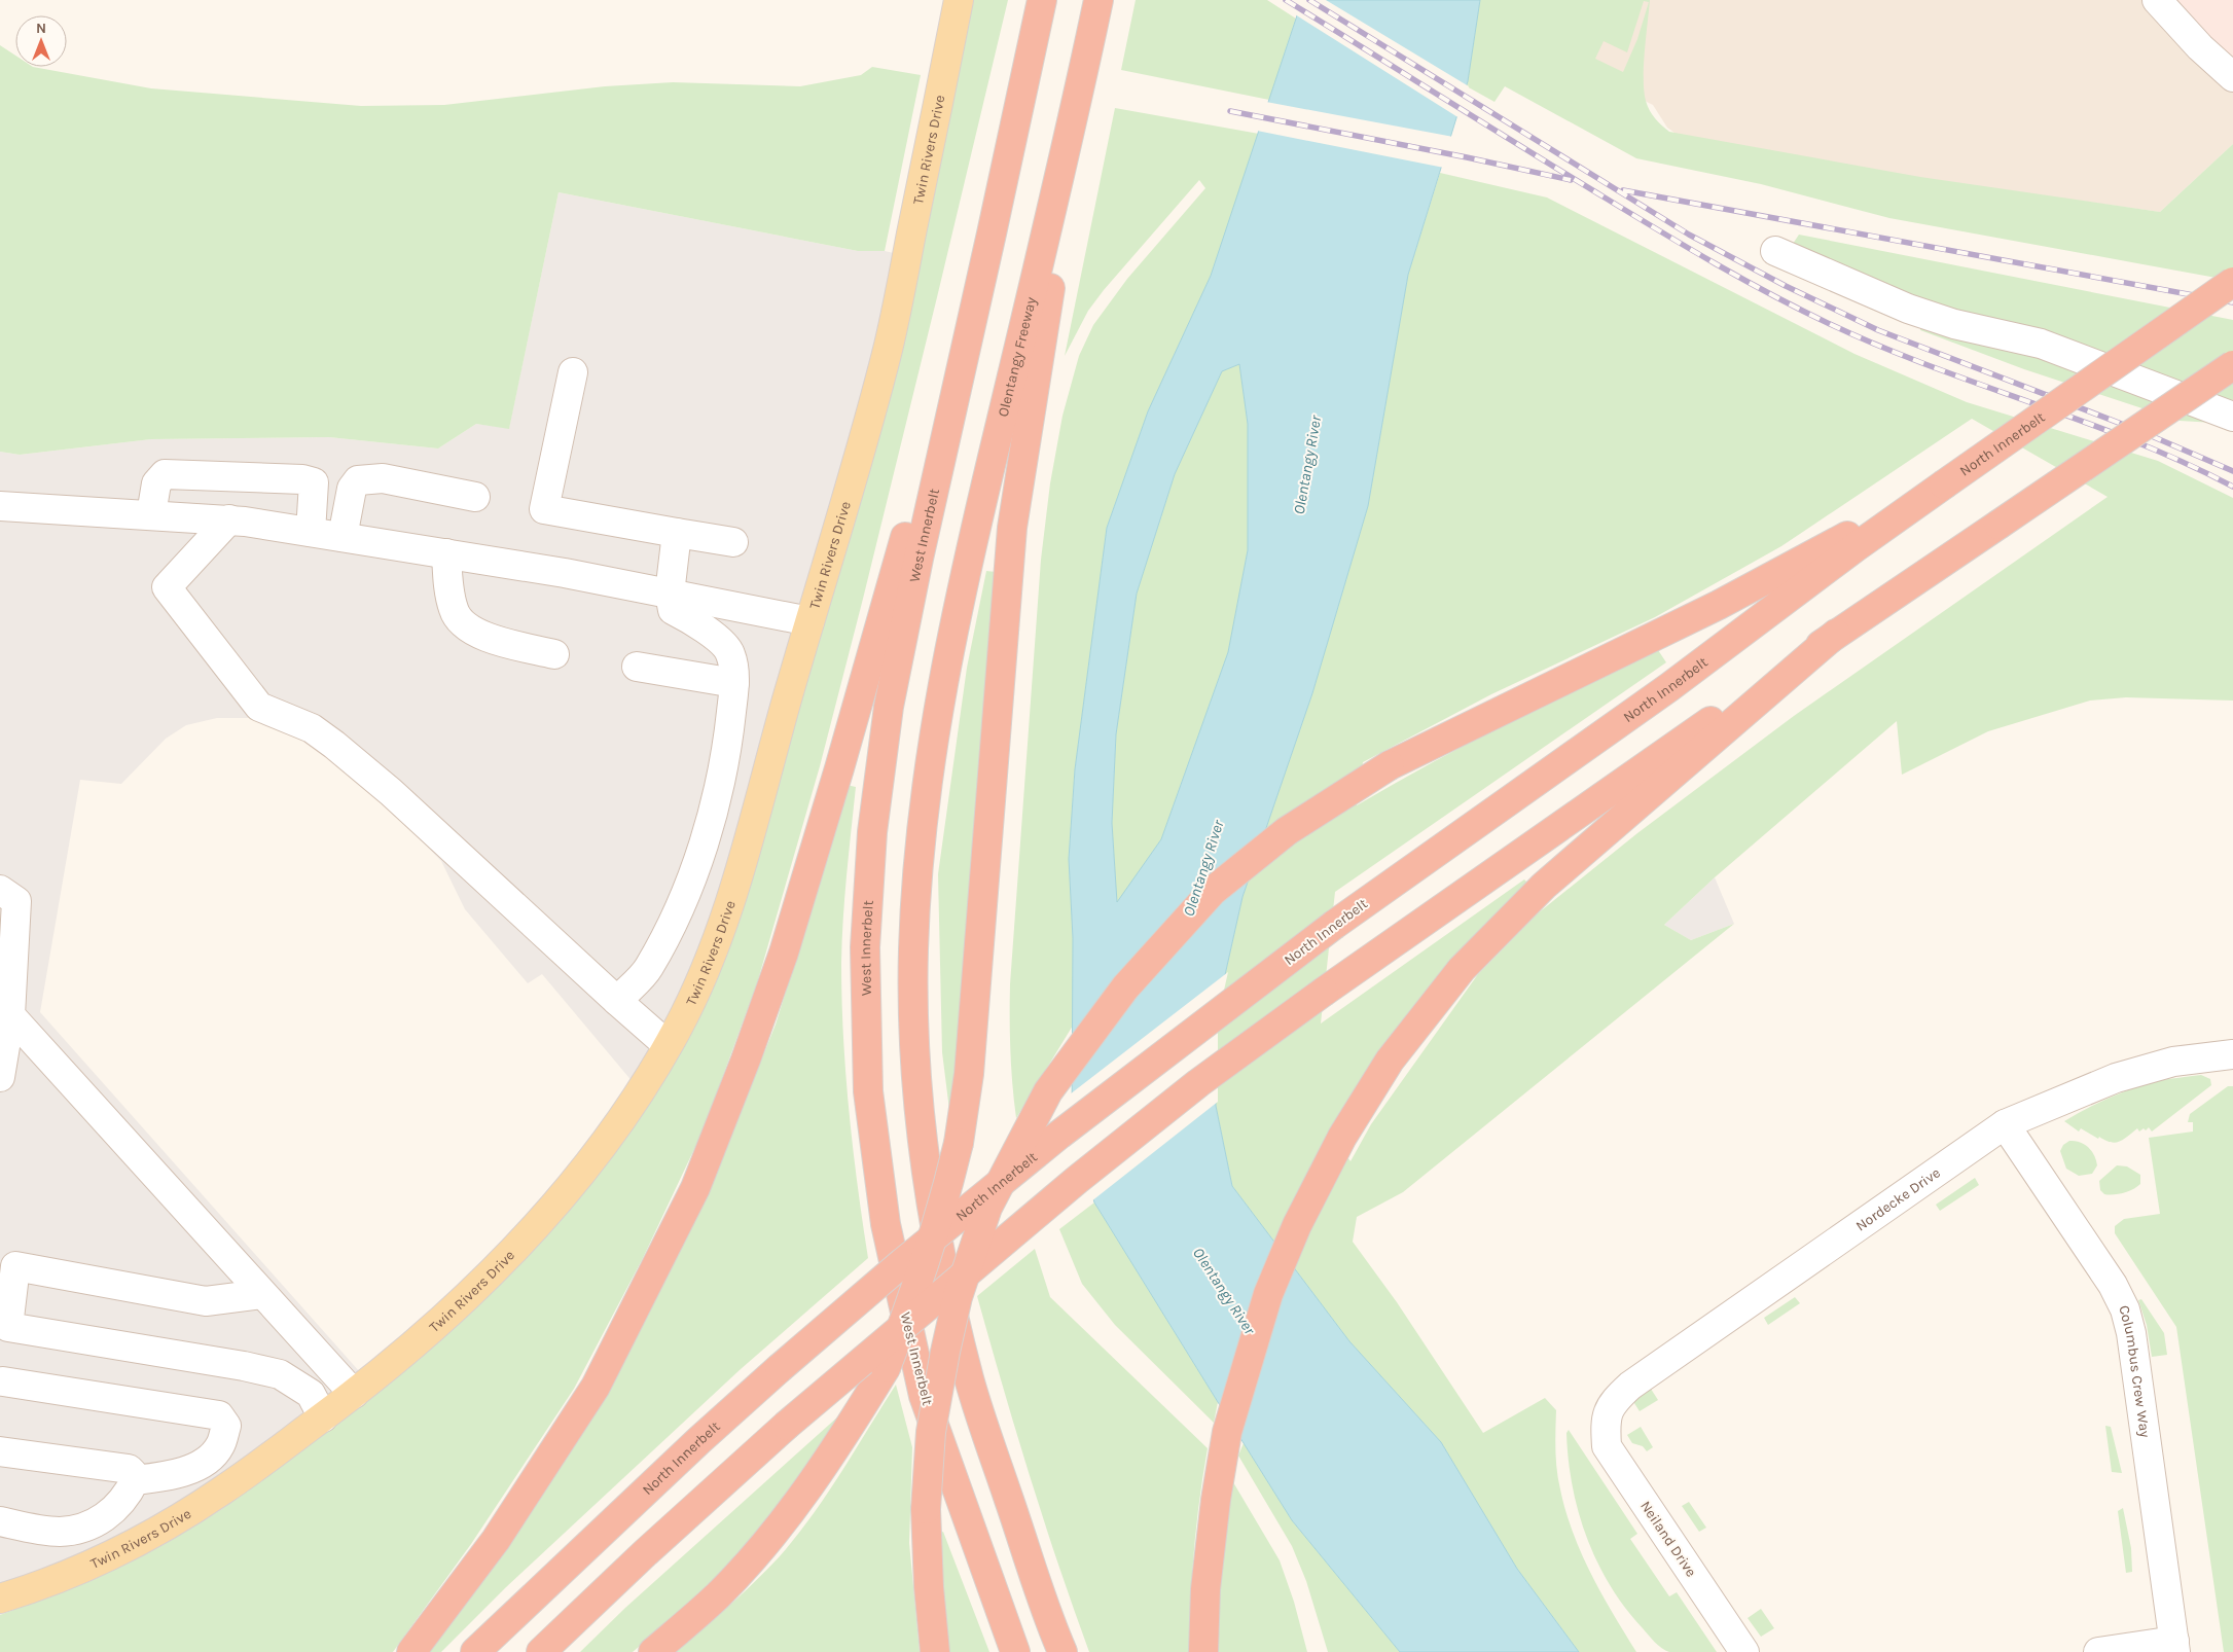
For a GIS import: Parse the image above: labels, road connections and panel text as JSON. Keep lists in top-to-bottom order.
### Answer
{
  "streets": {
    "highway": ["Olentangy Freeway", "North Innerbelt", "West Innerbelt"],
    "main road": ["Twin Rivers Drive"],
    "street": ["Nordecke Drive", "Columbus Crew Way", "Neiland Drive"]
  },
  "crossings": [
    ["Nordecke Drive", "Columbus Crew Way"],
    ["Nordecke Drive", "Neiland Drive"]
  ],
  "water": ["Olentangy River"],
  "north": "top"
}
